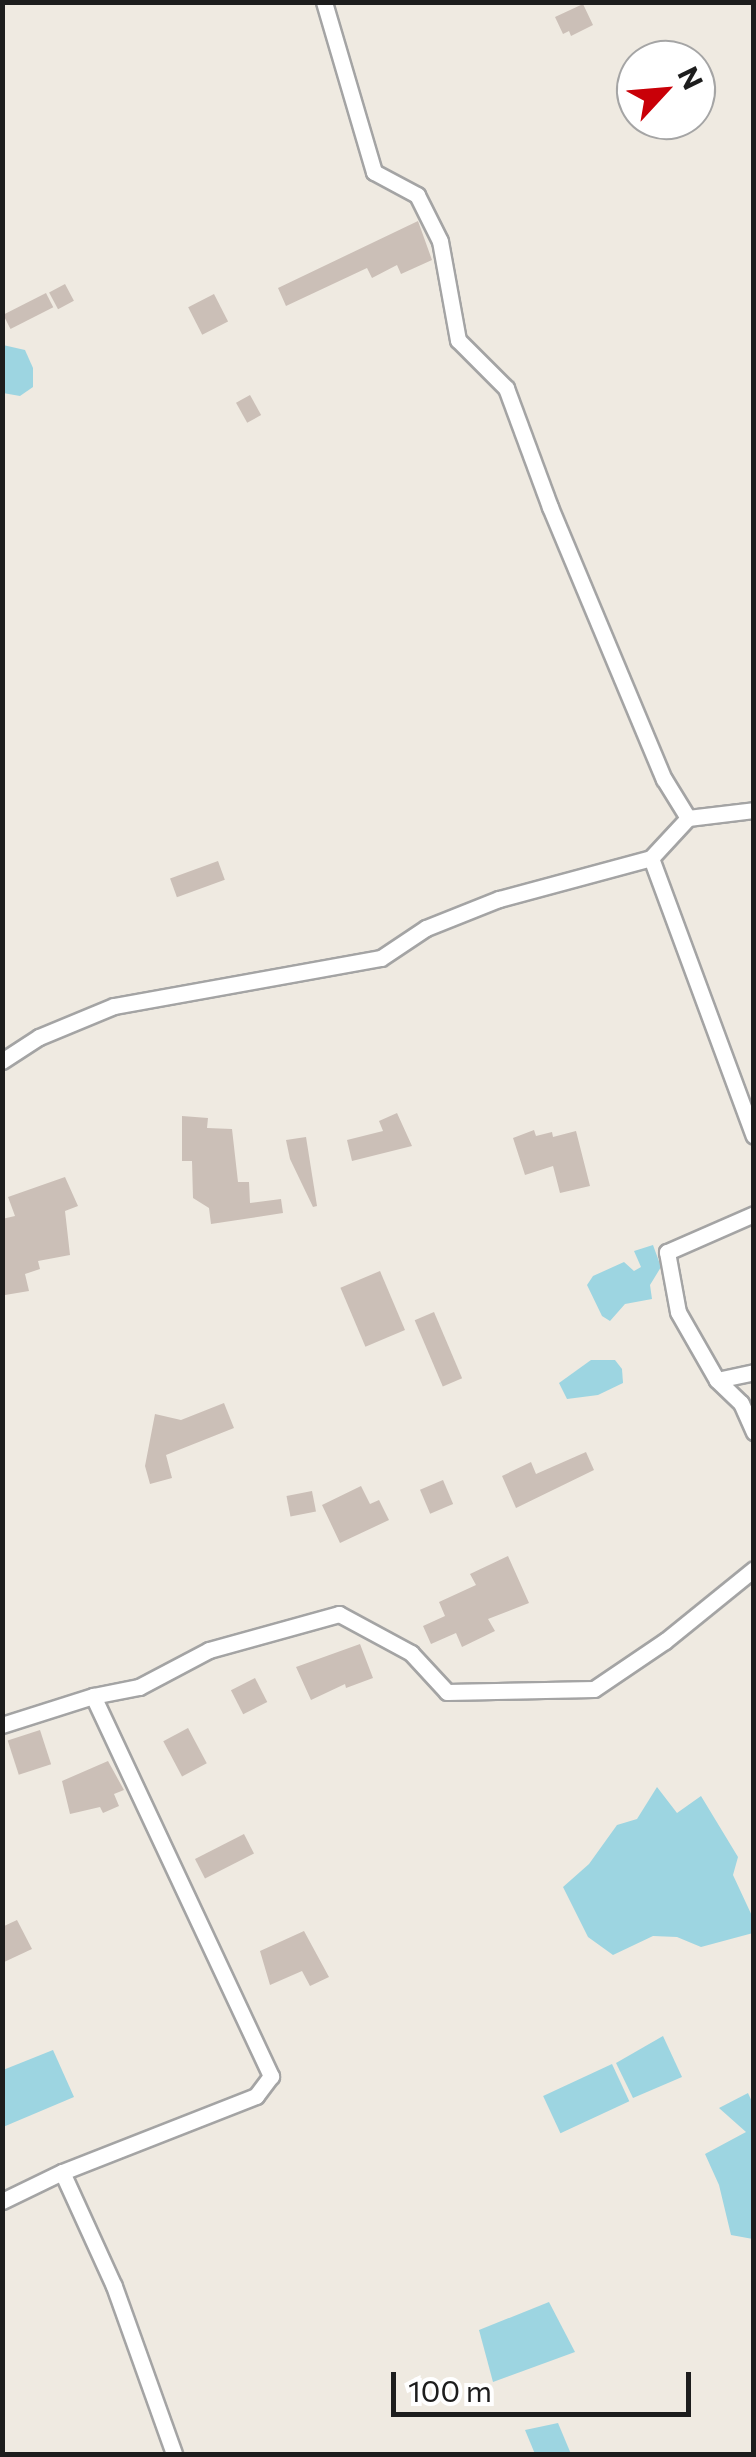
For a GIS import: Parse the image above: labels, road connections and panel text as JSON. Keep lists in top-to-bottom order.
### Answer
{
  "scale_bar": "100 m",
  "north": "top right"
}
